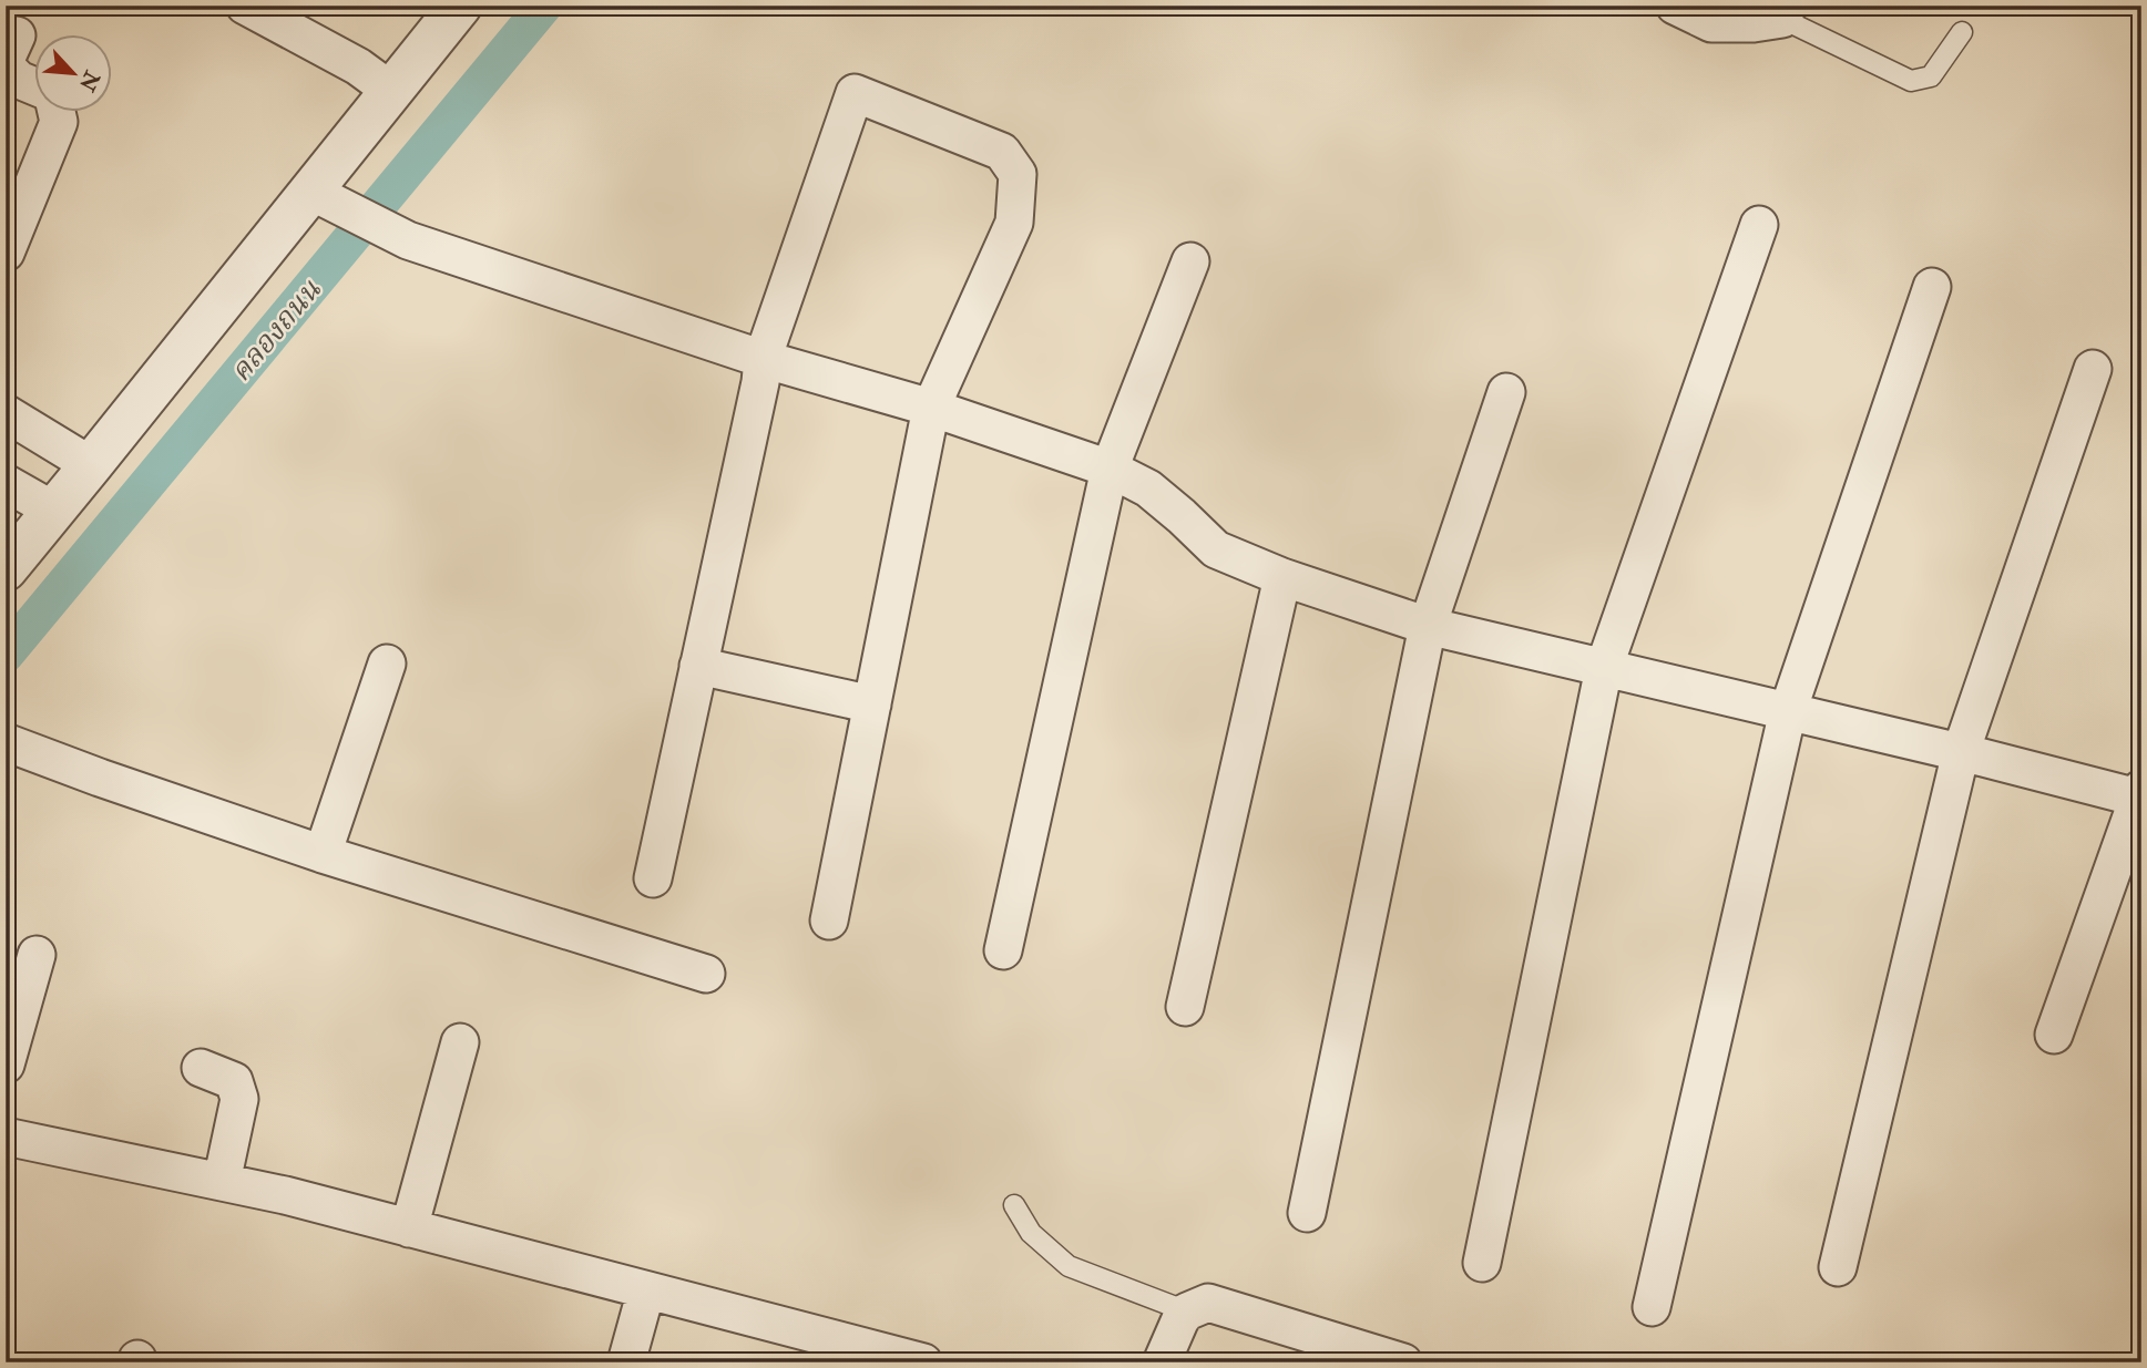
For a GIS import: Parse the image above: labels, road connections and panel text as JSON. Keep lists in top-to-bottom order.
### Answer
{
  "water": ["คลองถนน"],
  "north": "bottom right"
}
